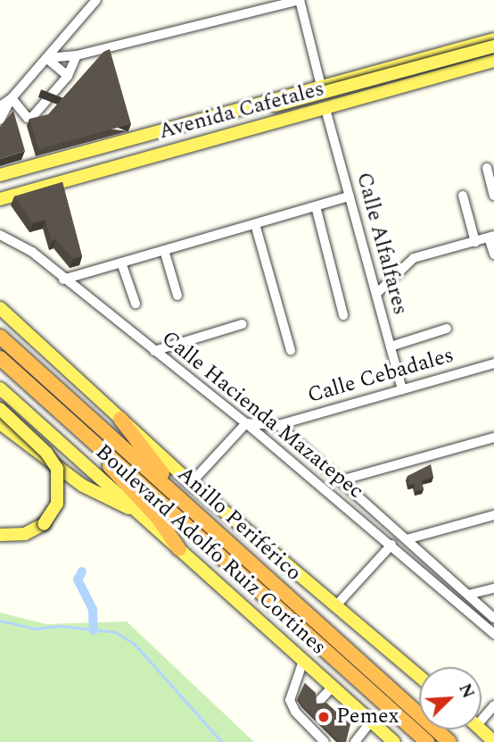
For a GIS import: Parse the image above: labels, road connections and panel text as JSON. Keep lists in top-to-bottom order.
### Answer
{
  "streets": {
    "highway": ["Anillo Periférico"],
    "main road": ["Avenida Cafetales", "Boulevard Adolfo Ruiz Cortines"],
    "street": ["Calle Alfalfares", "Calle Cebadales", "Calle Hacienda Mazatepec"]
  },
  "crossings": [
    ["Avenida Cafetales", "Calle Alfalfares"],
    ["Calle Alfalfares", "Calle Cebadales"],
    ["Calle Cebadales", "Calle Hacienda Mazatepec"]
  ],
  "places": ["Pemex"],
  "north": "top right"
}
